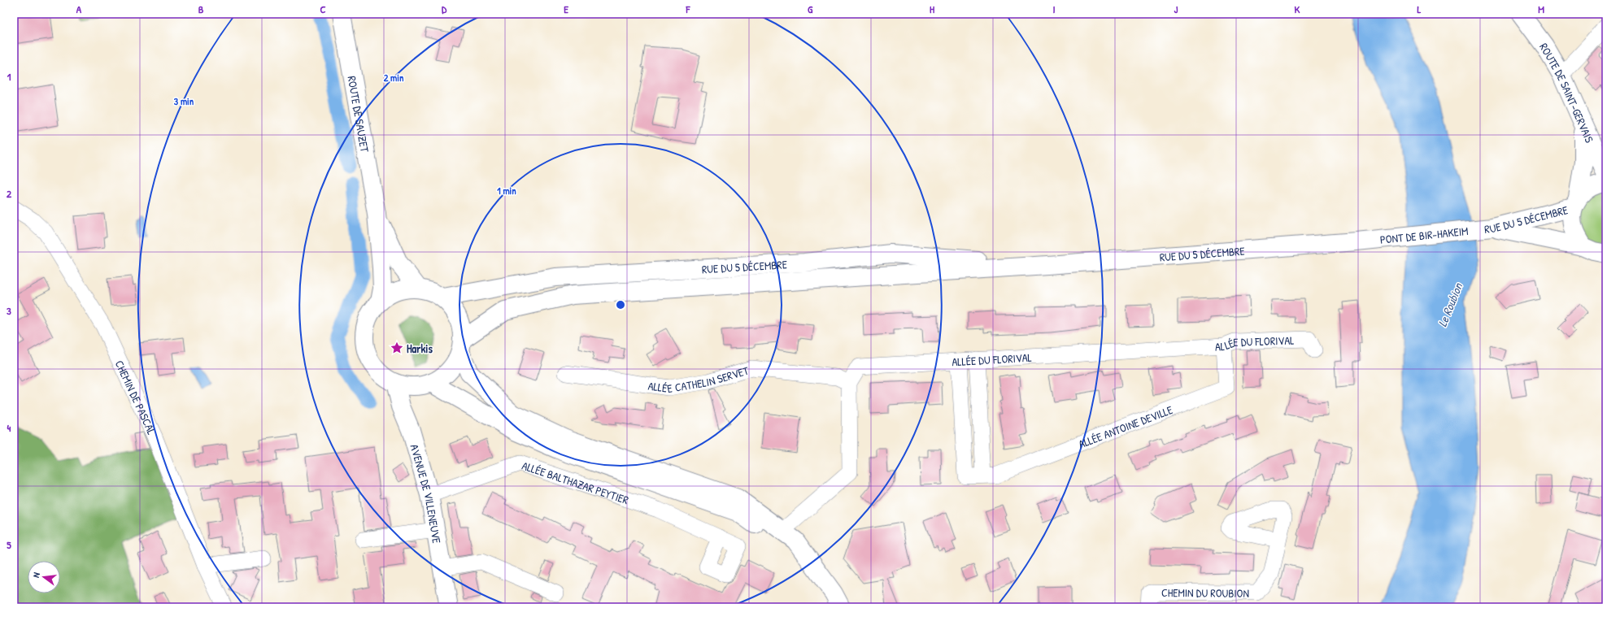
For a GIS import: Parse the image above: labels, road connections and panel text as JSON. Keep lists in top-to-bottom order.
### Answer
{
  "streets": {
    "main road": [
      "ROUTE DE SAINT-GERVAIS",
      "ROUTE DE SAUZET",
      "RUE DU 5 DÉCEMBRE",
      "PONT DE BIR-HAKEIM",
      "AVENUE DE VILLENEUVE"
    ],
    "street": [
      "ALLÉE DU FLORIVAL",
      "ALLÉE CATHELIN SERVET",
      "CHEMIN DE PASCAL",
      "ALLÉE ANTOINE DEVILLE",
      "ALLÉE BALTHAZAR PEYTIER",
      "CHEMIN DU ROUBION"
    ]
  },
  "crossings": [
    ["ROUTE DE SAUZET", "RUE DU 5 DÉCEMBRE"],
    ["ROUTE DE SAUZET", "AVENUE DE VILLENEUVE"],
    ["RUE DU 5 DÉCEMBRE", "PONT DE BIR-HAKEIM"],
    ["RUE DU 5 DÉCEMBRE", "AVENUE DE VILLENEUVE"],
    ["ALLÉE DU FLORIVAL", "ALLÉE CATHELIN SERVET"],
    ["ALLÉE DU FLORIVAL", "ALLÉE ANTOINE DEVILLE"],
    ["ALLÉE BALTHAZAR PEYTIER", "AVENUE DE VILLENEUVE"]
  ],
  "water": ["Le Roubion"],
  "places": {
    "place": ["Harkis"]
  },
  "north": "left",
  "grid": {
    "columns": [
      "A",
      "B",
      "C",
      "D",
      "E",
      "F",
      "G",
      "H",
      "I",
      "J",
      "K",
      "L",
      "M"
    ],
    "rows": [
      "1",
      "2",
      "3",
      "4",
      "5"
    ]
  },
  "rings": ["2 min", "3 min", "1 min"]
}
